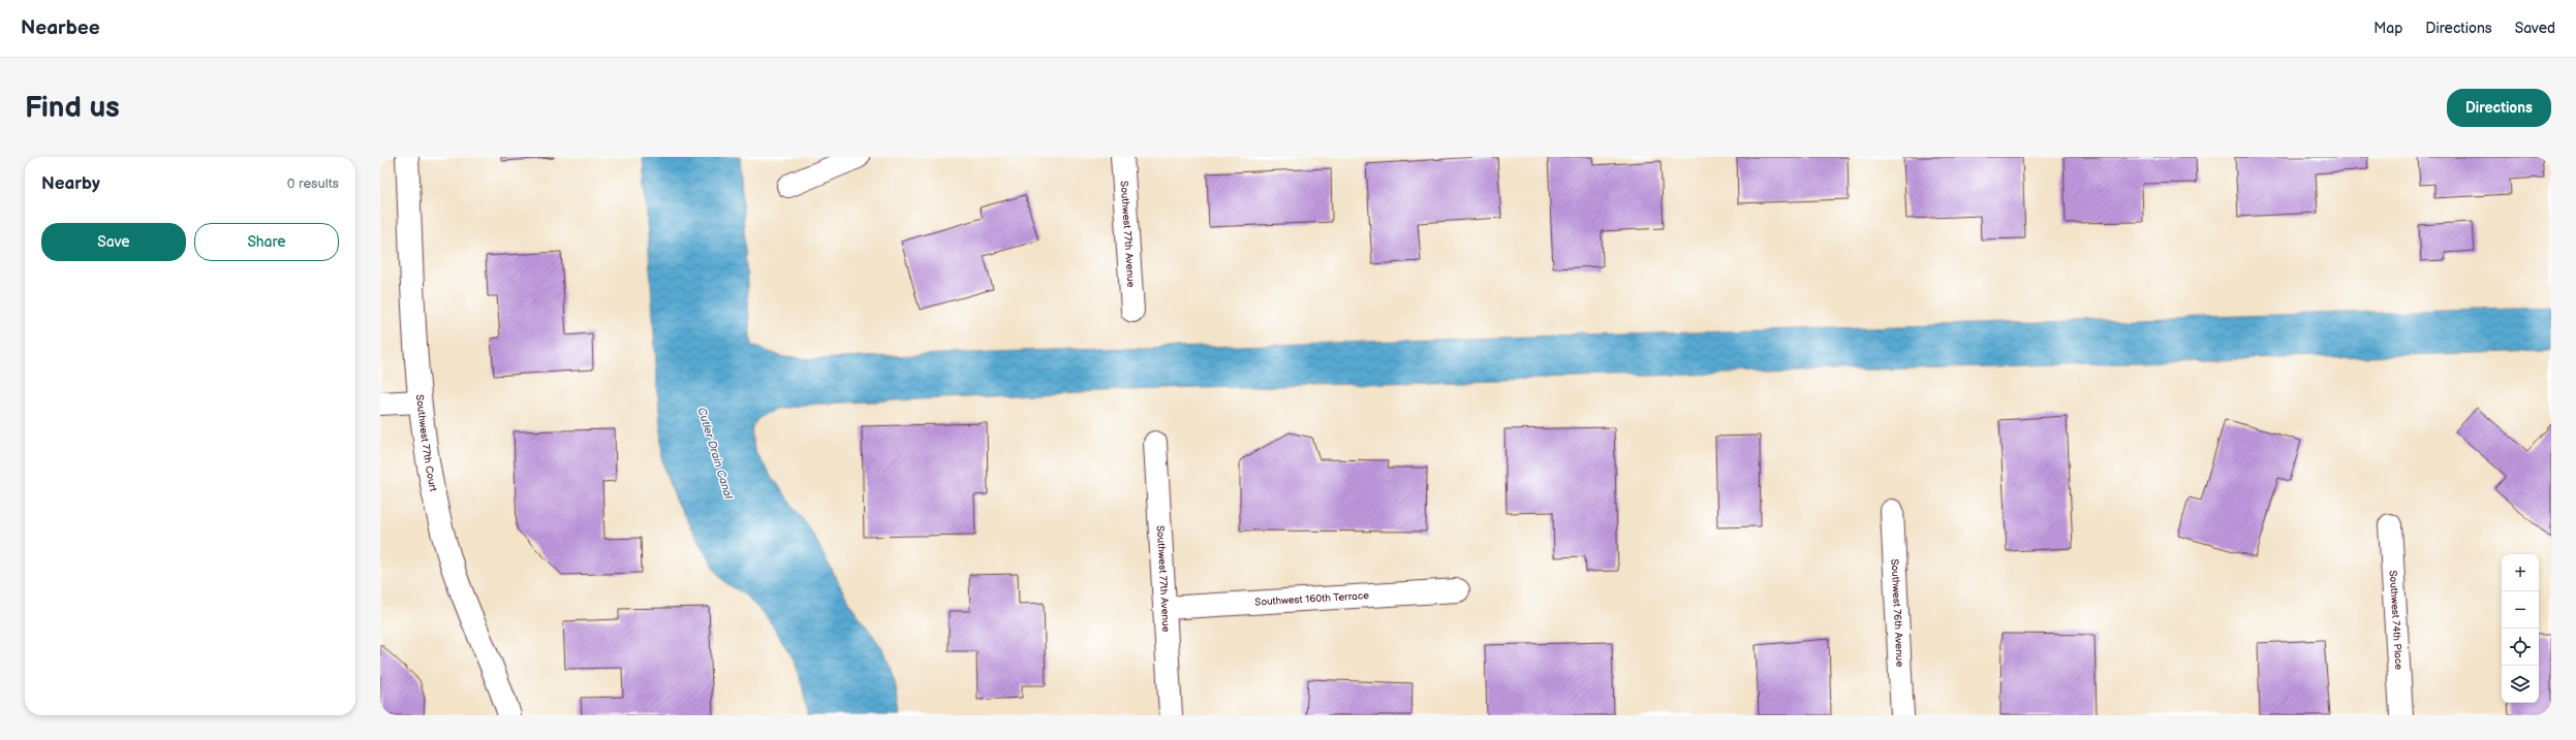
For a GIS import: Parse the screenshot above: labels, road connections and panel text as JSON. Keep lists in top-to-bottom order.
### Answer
{
  "streets": {
    "street": [
      "Southwest 77th Avenue",
      "Southwest 77th Court",
      "Southwest 160th Terrace",
      "Southwest 76th Avenue",
      "Southwest 74th Place"
    ]
  },
  "crossings": [
    ["Southwest 77th Avenue", "Southwest 160th Terrace"]
  ],
  "water": ["Cutler Drain Canal"],
  "page": {
    "header": "Nearbee",
    "nav": ["Map", "Directions", "Saved"],
    "buttons": [
      "Directions",
      ["Save", "Share"]
    ],
    "title": "Find us",
    "heading": ["Nearby", "0 results"],
    "map_buttons": ["+", "−"]
  }
}
